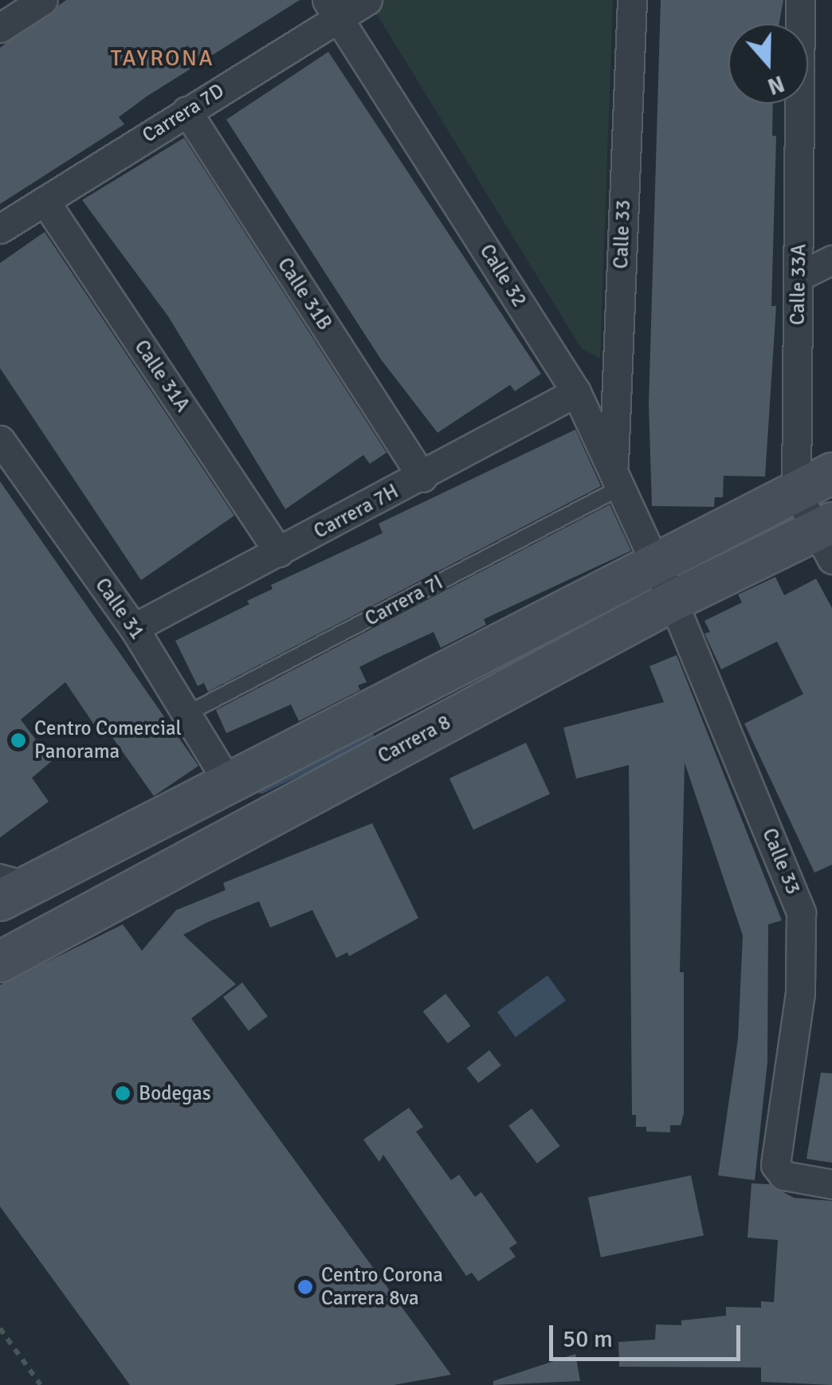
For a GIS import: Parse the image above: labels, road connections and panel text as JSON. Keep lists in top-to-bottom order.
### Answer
{
  "streets": {
    "street": [
      "Carrera 7D",
      "Calle 33",
      "Calle 32",
      "Calle 33A",
      "Calle 31B",
      "Calle 31A",
      "Carrera 7H",
      "Calle 31",
      "Carrera 8"
    ],
    "lane": ["Carrera 7I"]
  },
  "crossings": [
    ["Carrera 7D", "Calle 32"],
    ["Carrera 7D", "Calle 31B"],
    ["Carrera 7D", "Calle 31A"],
    ["Calle 33", "Calle 32"],
    ["Calle 33", "Carrera 7I"],
    ["Calle 33", "Carrera 8"],
    ["Calle 32", "Carrera 7H"],
    ["Calle 32", "Carrera 7I"],
    ["Calle 33A", "Carrera 8"],
    ["Calle 31B", "Carrera 7H"],
    ["Calle 31A", "Carrera 7H"],
    ["Carrera 7H", "Calle 31"],
    ["Carrera 7I", "Calle 31"]
  ],
  "districts": ["TAYRONA"],
  "places": ["Centro Comercial Panorama", "Bodegas", "Centro Corona Carrera 8va"],
  "scale_bar": "50 m",
  "north": "bottom"
}
